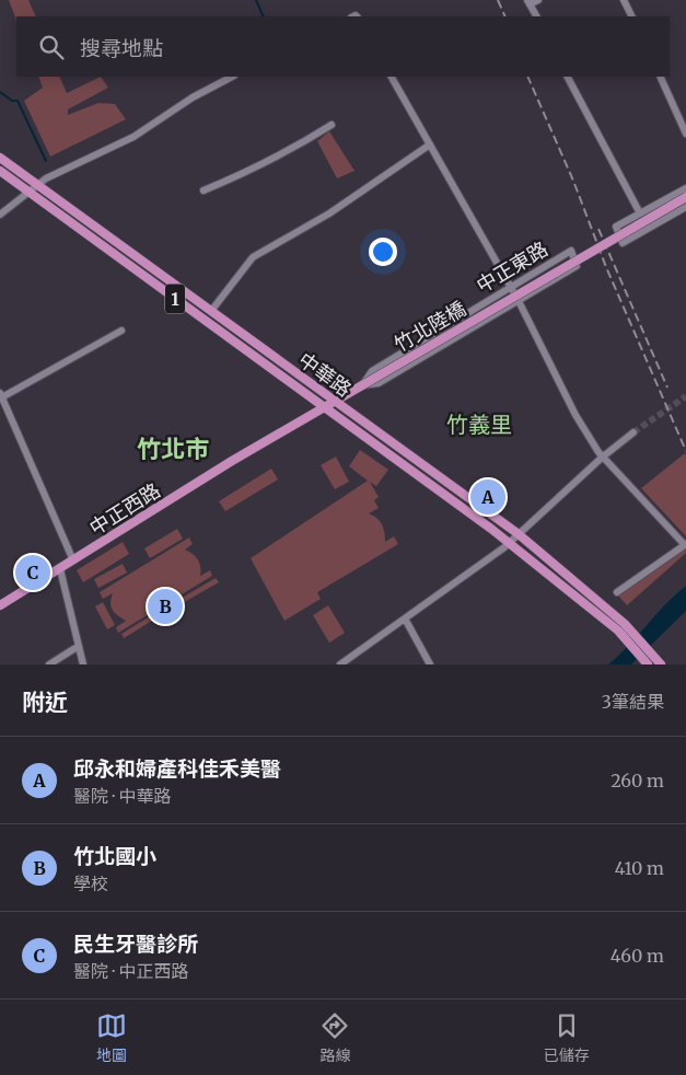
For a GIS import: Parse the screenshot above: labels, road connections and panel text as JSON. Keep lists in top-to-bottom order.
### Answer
{
  "streets": {
    "main road": [
      "中正東路",
      "1",
      "竹北陸橋",
      "中華路",
      "中正西路"
    ]
  },
  "crossings": [
    ["中正東路", "竹北陸橋"],
    ["中正東路", "中華路"],
    ["中正東路", "中正西路"],
    ["中華路", "中正西路"]
  ],
  "districts": ["竹義里", "竹北市"],
  "page": {
    "search": "搜尋地點",
    "pins": ["A", "C", "B"],
    "heading": ["附近", "3筆結果"],
    "list": [
      {
        "mark": "A",
        "name": "邱永和婦產科佳禾美醫",
        "note": "醫院 · 中華路",
        "value": "260 m"
      },
      {
        "mark": "B",
        "name": "竹北國小",
        "note": "學校",
        "value": "410 m"
      },
      {
        "mark": "C",
        "name": "民生牙醫診所",
        "note": "醫院 · 中正西路",
        "value": "460 m"
      }
    ],
    "nav": ["地圖", "路線", "已儲存"]
  }
}
